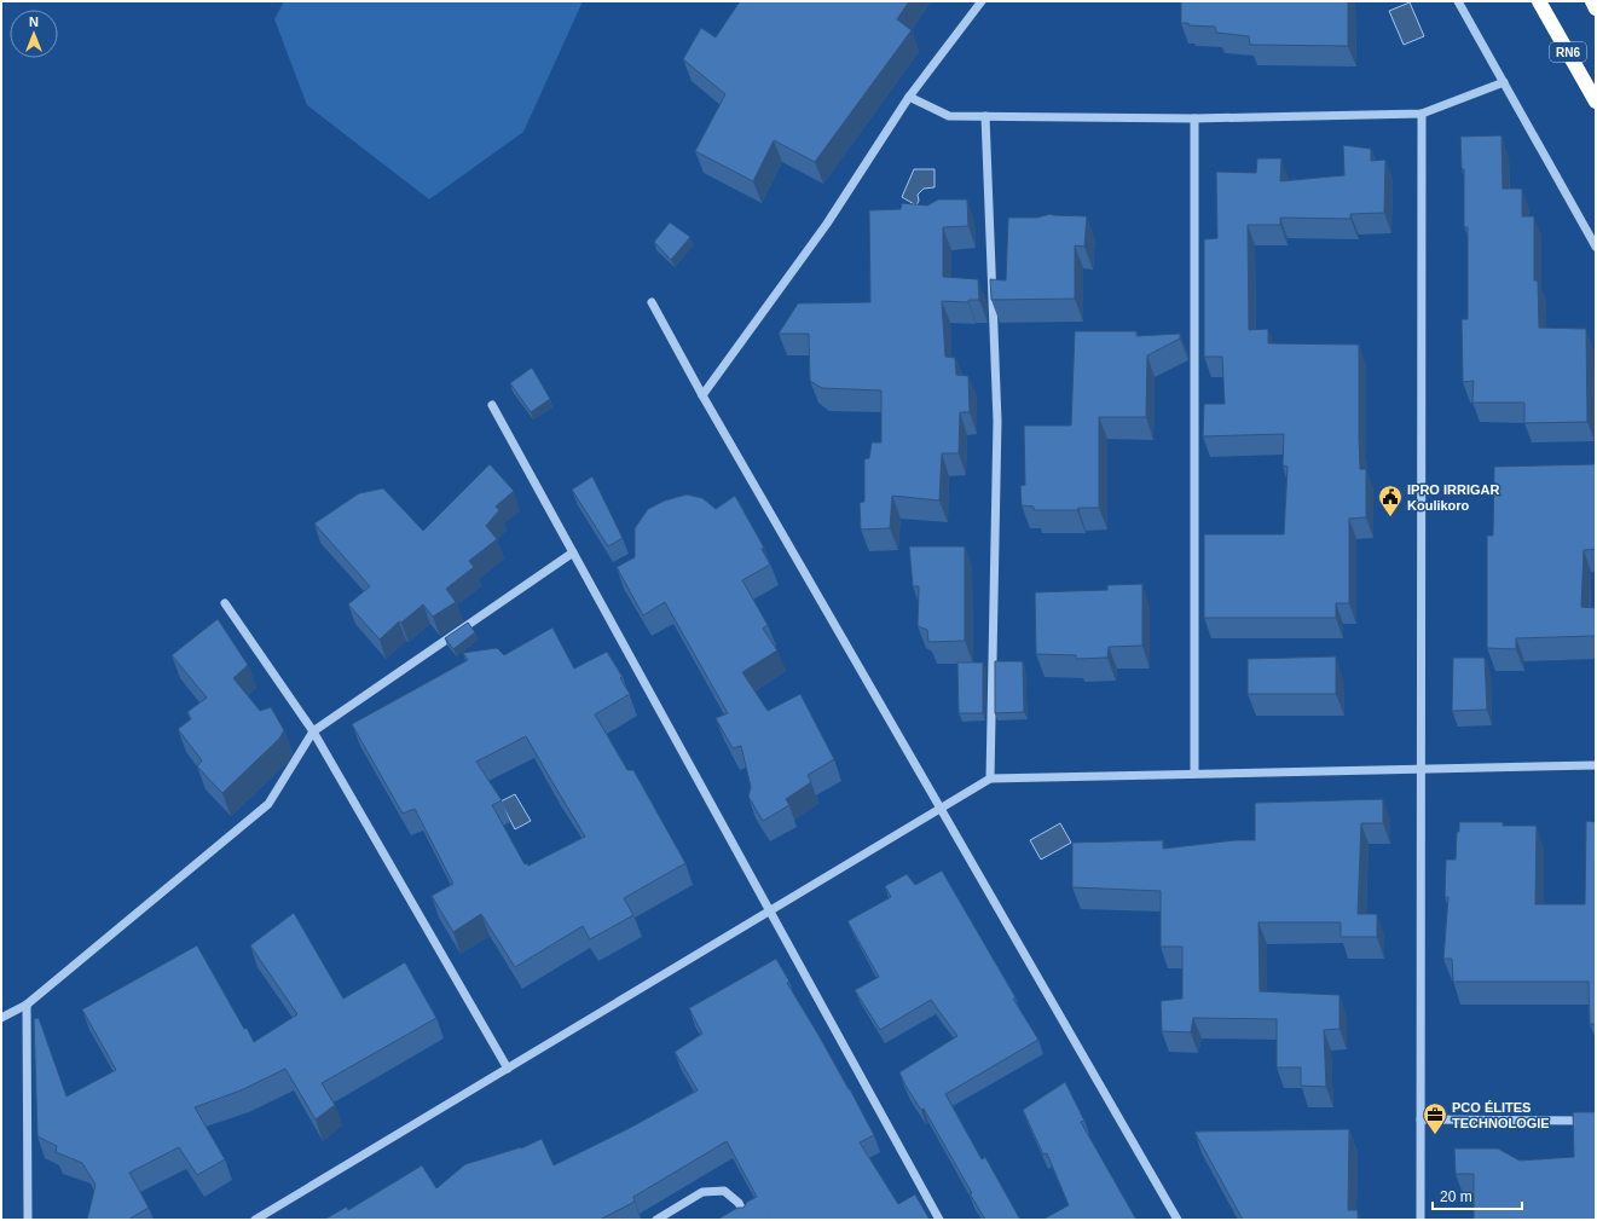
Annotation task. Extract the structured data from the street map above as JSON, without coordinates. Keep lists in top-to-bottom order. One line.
{"streets":{"highway":["RN6"]},"places":{"public building":["IPRO IRRIGAR Koulikoro"],"office":["PCO ÉLITES TECHNOLOGIE"]},"scale_bar":"20 m","north":"top"}
